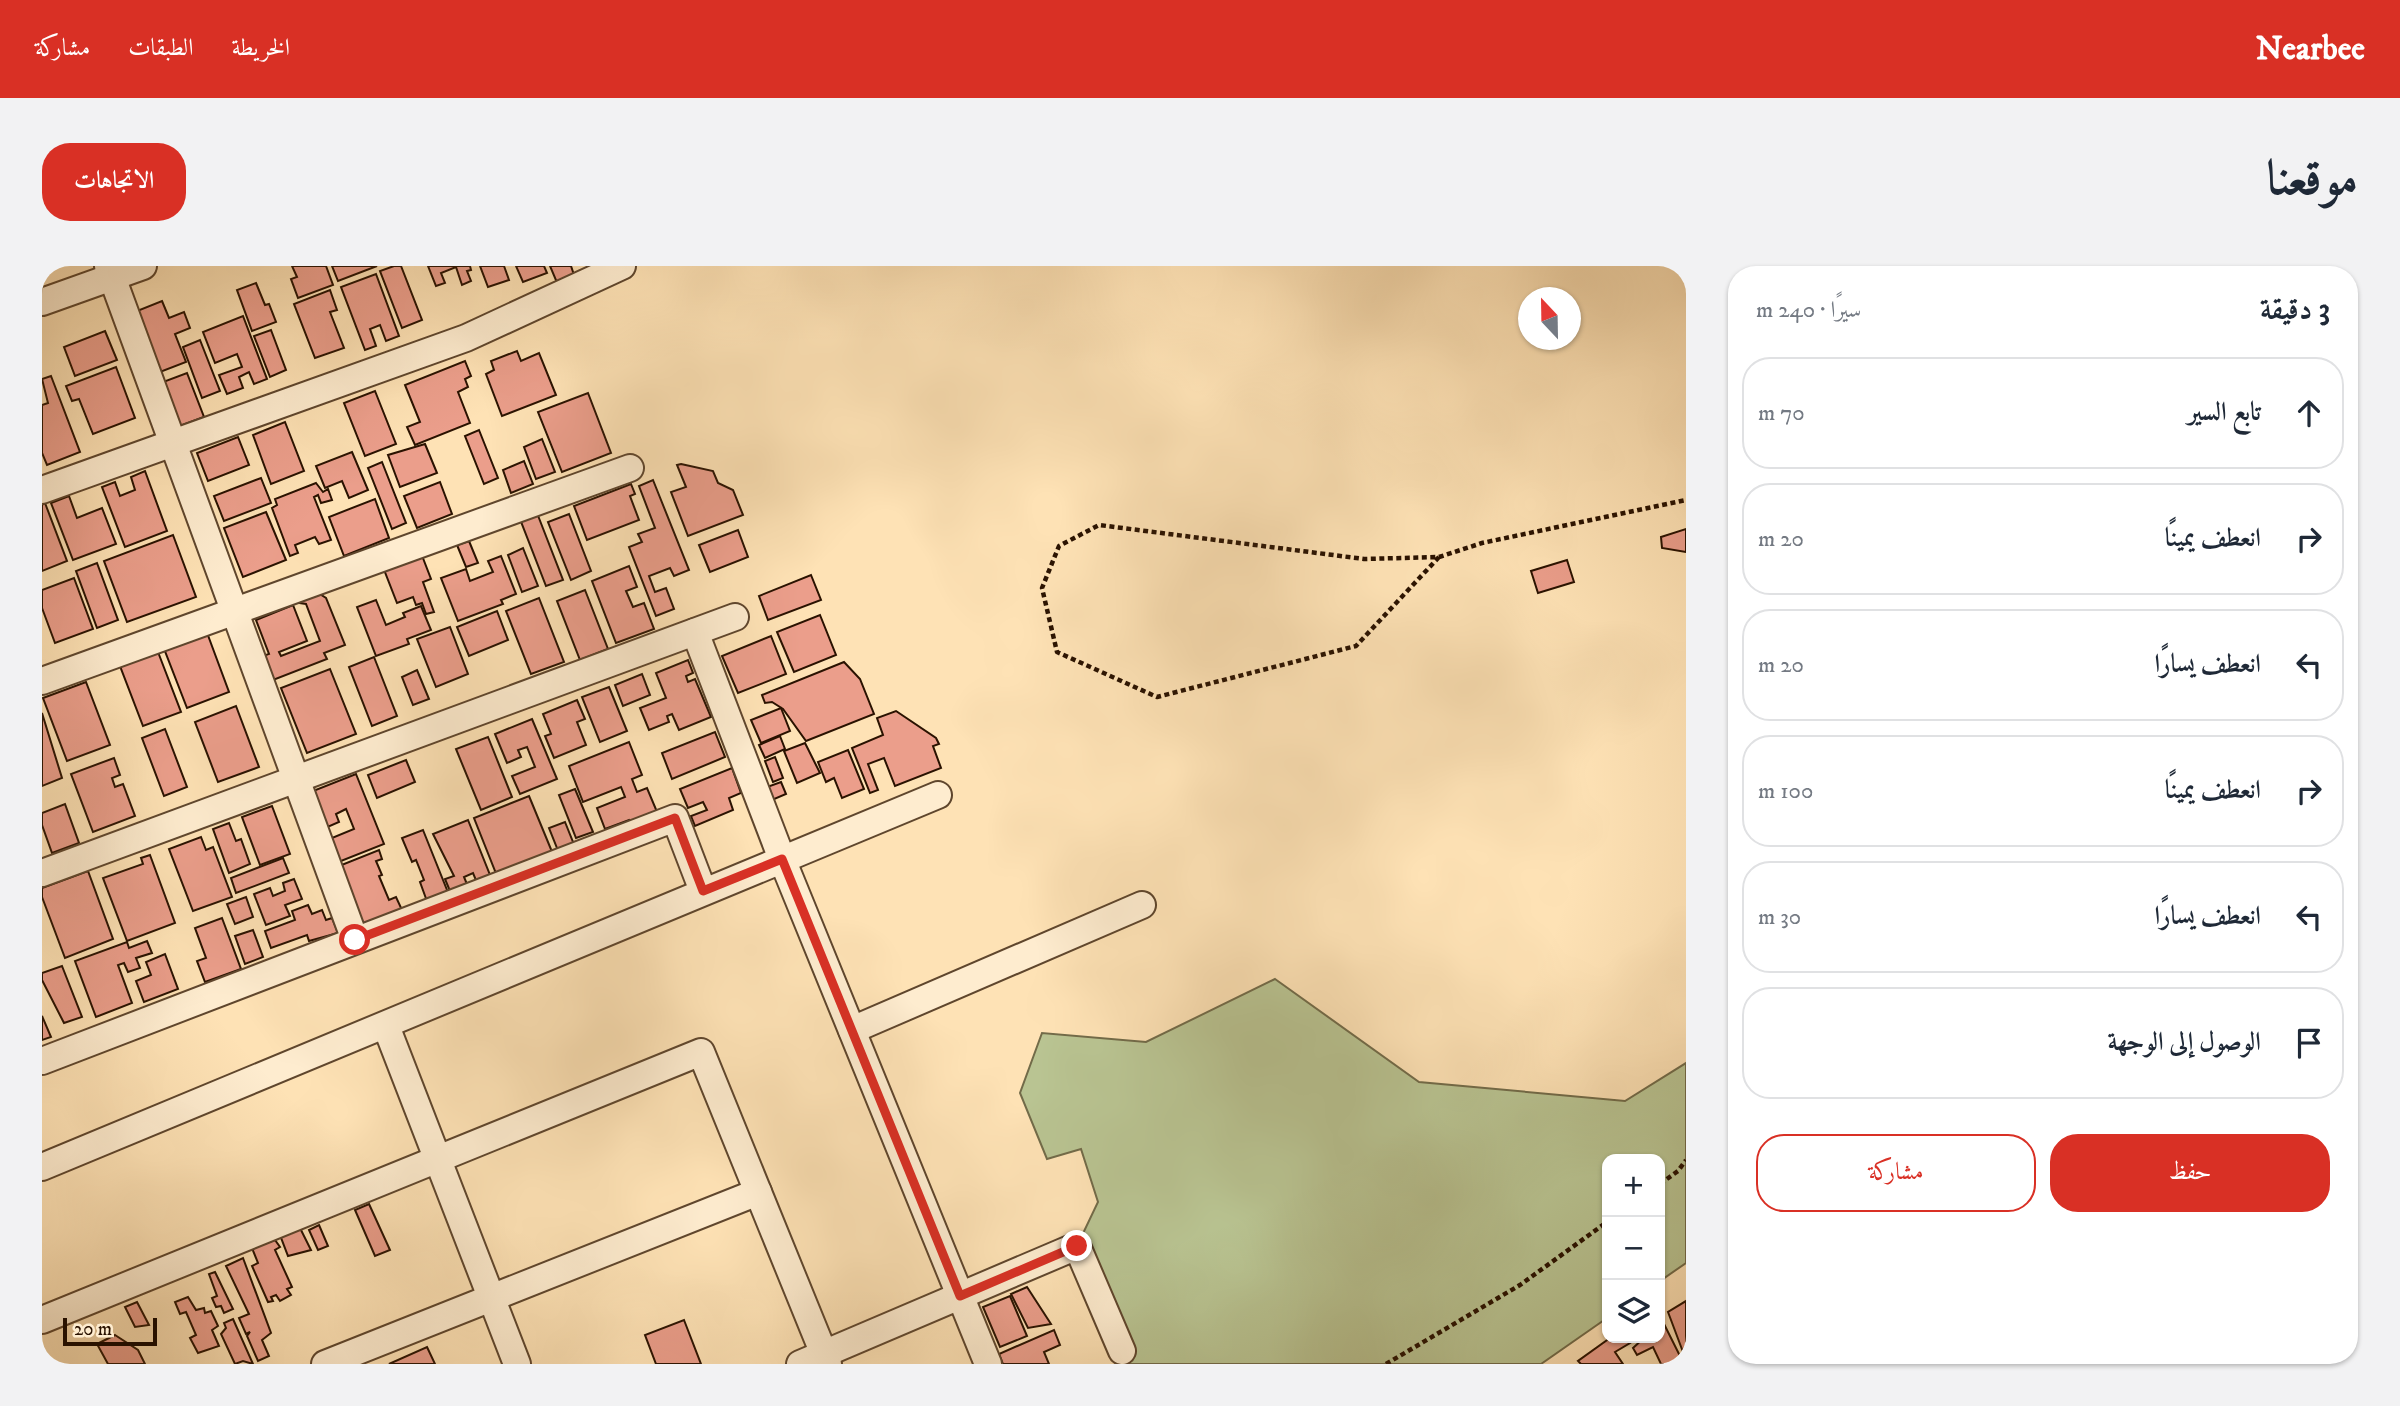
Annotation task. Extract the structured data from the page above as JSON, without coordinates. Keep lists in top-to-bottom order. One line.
{"scale_bar":"20 m","north":"top","page":{"header":"Nearbee","nav":["الخريطة","الطبقات","مشاركة"],"title":"موقعنا","buttons":["الاتجاهات",["حفظ","مشاركة"]],"heading":["3 دقيقة","سيرًا · 240 m"],"list":[["تابع السير","70 m"],["انعطف يمينًا","20 m"],["انعطف يسارًا","20 m"],["انعطف يمينًا","100 m"],["انعطف يسارًا","30 m"],"الوصول إلى الوجهة"],"map_buttons":["+","−"],"scale":"20 m"}}
